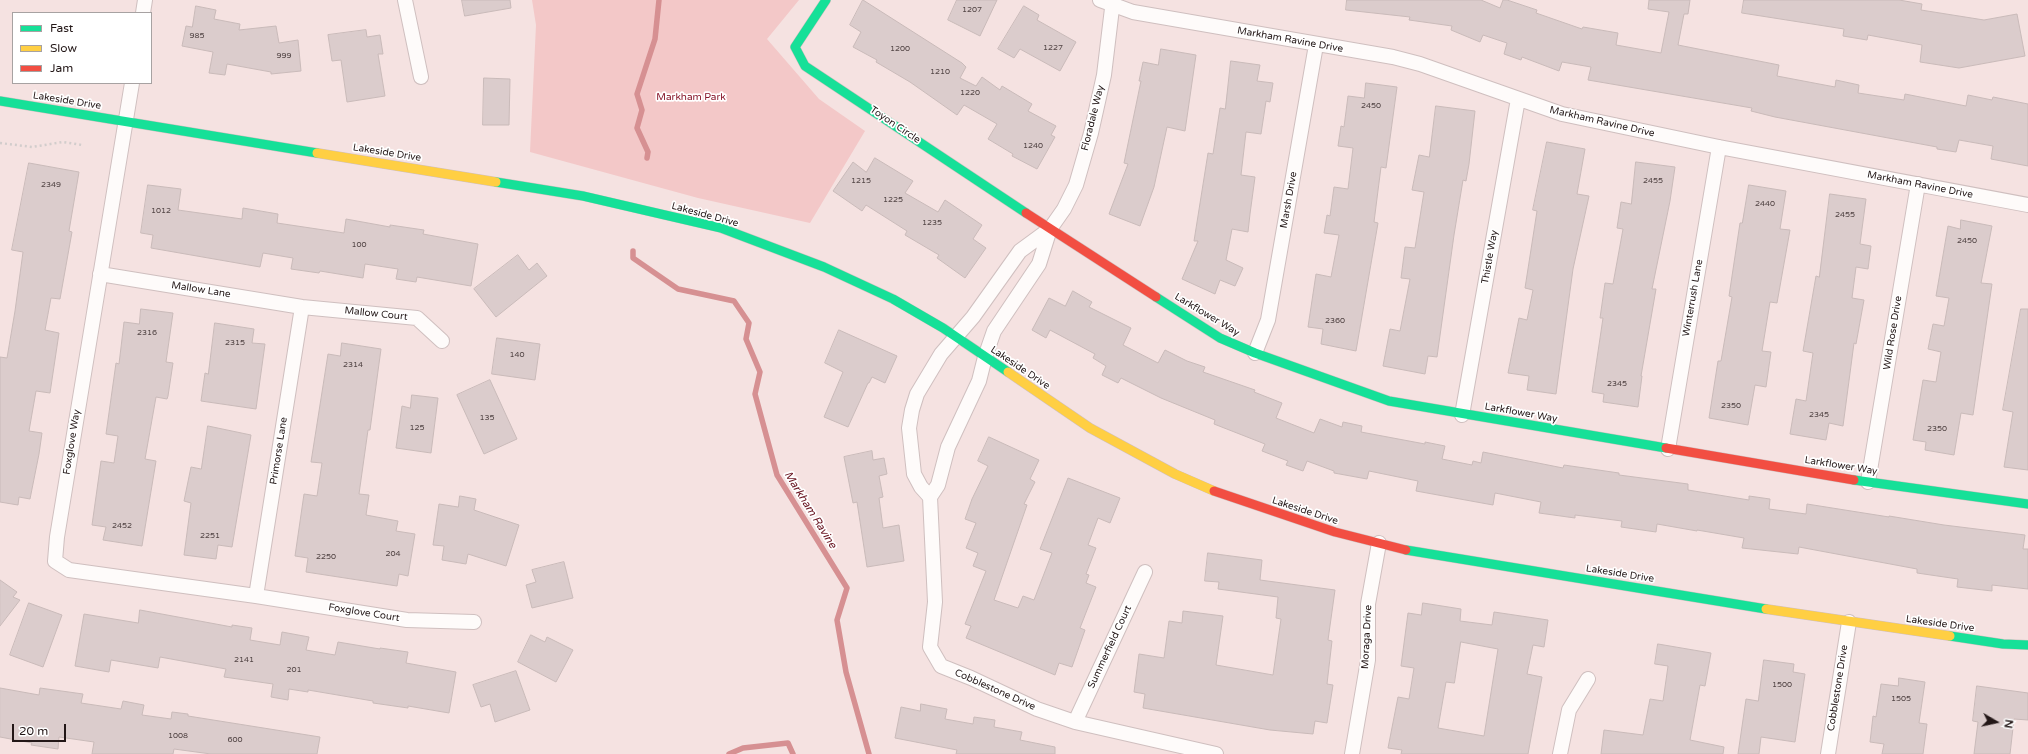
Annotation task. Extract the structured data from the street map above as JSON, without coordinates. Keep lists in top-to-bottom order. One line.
{"streets":{"street":["Markham Ravine Drive","Lakeside Drive","Floradale Way","Toyon Circle","Marsh Drive","Thistle Way","Mallow Lane","Winterrush Lane","Mallow Court","Larkflower Way","Wild Rose Drive","Foxglove Way","Primorse Lane","Foxglove Court","Moraga Drive","Summerfield Court","Cobblestone Drive"]},"crossings":[["Markham Ravine Drive","Floradale Way"],["Markham Ravine Drive","Marsh Drive"],["Markham Ravine Drive","Thistle Way"],["Markham Ravine Drive","Winterrush Lane"],["Markham Ravine Drive","Wild Rose Drive"],["Lakeside Drive","Floradale Way"],["Lakeside Drive","Foxglove Way"],["Lakeside Drive","Moraga Drive"],["Lakeside Drive","Cobblestone Drive"],["Floradale Way","Toyon Circle"],["Floradale Way","Larkflower Way"],["Toyon Circle","Larkflower Way"],["Marsh Drive","Larkflower Way"],["Thistle Way","Larkflower Way"],["Mallow Lane","Mallow Court"],["Mallow Lane","Foxglove Way"],["Mallow Lane","Primorse Lane"],["Winterrush Lane","Larkflower Way"],["Mallow Court","Primorse Lane"],["Larkflower Way","Wild Rose Drive"],["Foxglove Way","Primorse Lane"],["Foxglove Way","Foxglove Court"],["Primorse Lane","Foxglove Court"],["Summerfield Court","Cobblestone Drive"]],"water":["Markham Ravine"],"parks":["Markham Park"],"house_numbers":["1207","985","1227","1200","999","1210","1220","2450","1240","1215","2455","2349","1225","2440","1012","2455","1235","2450","100","2360","2316","2315","140","2314","2345","2350","2345","135","125","2350","2452","2251","204","2250","2141","201","1500","1505","1008","600"],"legend":["Fast","Slow","Jam"],"scale_bar":"20 m","north":"right"}
